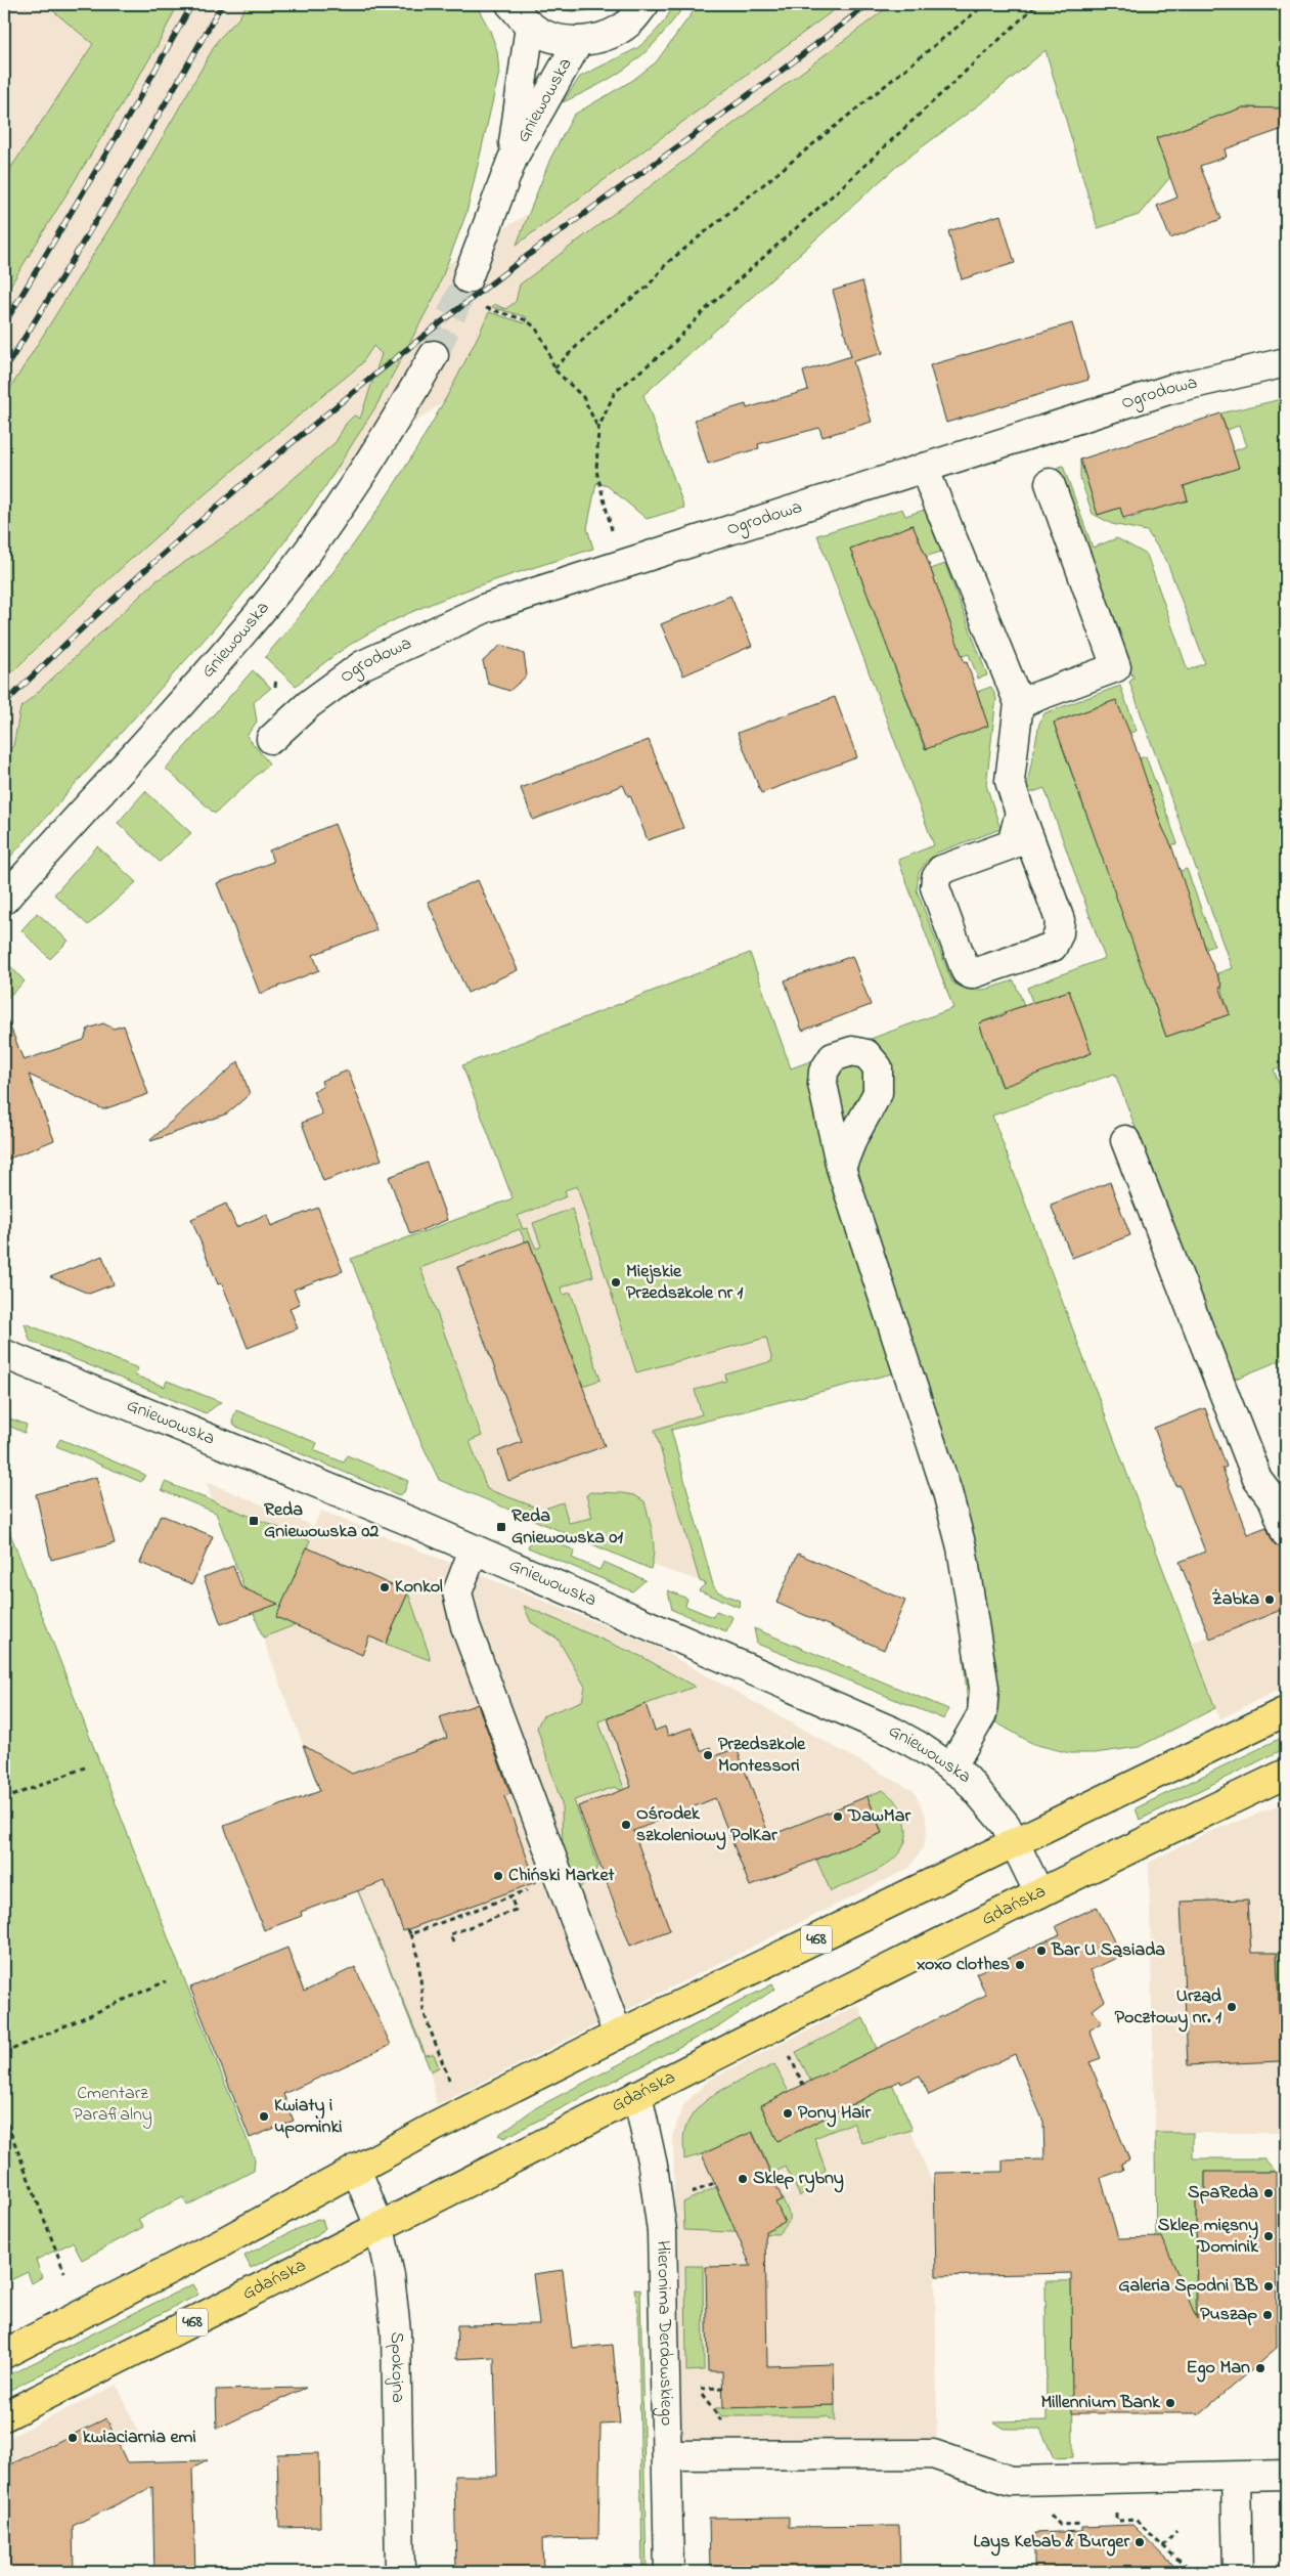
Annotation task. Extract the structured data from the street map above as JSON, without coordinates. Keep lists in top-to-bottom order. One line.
{"streets":{"main road":["Gdańska","468"],"street":["Gniewowska","Ogrodowa","Hieronima Derdowskiego","Spokojna"]},"crossings":[["Gniewowska","Gdańska"],["Gniewowska","468"],["Gdańska","Hieronima Derdowskiego"],["Gdańska","Spokojna"],["468","Spokojna"]],"parks":["Cmentarz Parafialny"],"places":{"other":["Miejskie Przedszkole nr 1","Konkol","Żabka","Przedszkole Montessori","DawMar","Ośrodek szkoleniowy PolKar","Chiński Market","Bar U Sąsiada","xoxo clothes","Urząd Pocztowy nr. 1","Pony Hair","Kwiaty i upominki","Sklep rybny","SpaReda","Sklep mięsny Dominik","Galeria Spodni BB","Puszap","Ego Man","Millennium Bank","kwiaciarnia emi","Lays Kebab & Burger"],"transit":["Reda Gniewowska 02","Reda Gniewowska 01"]}}
